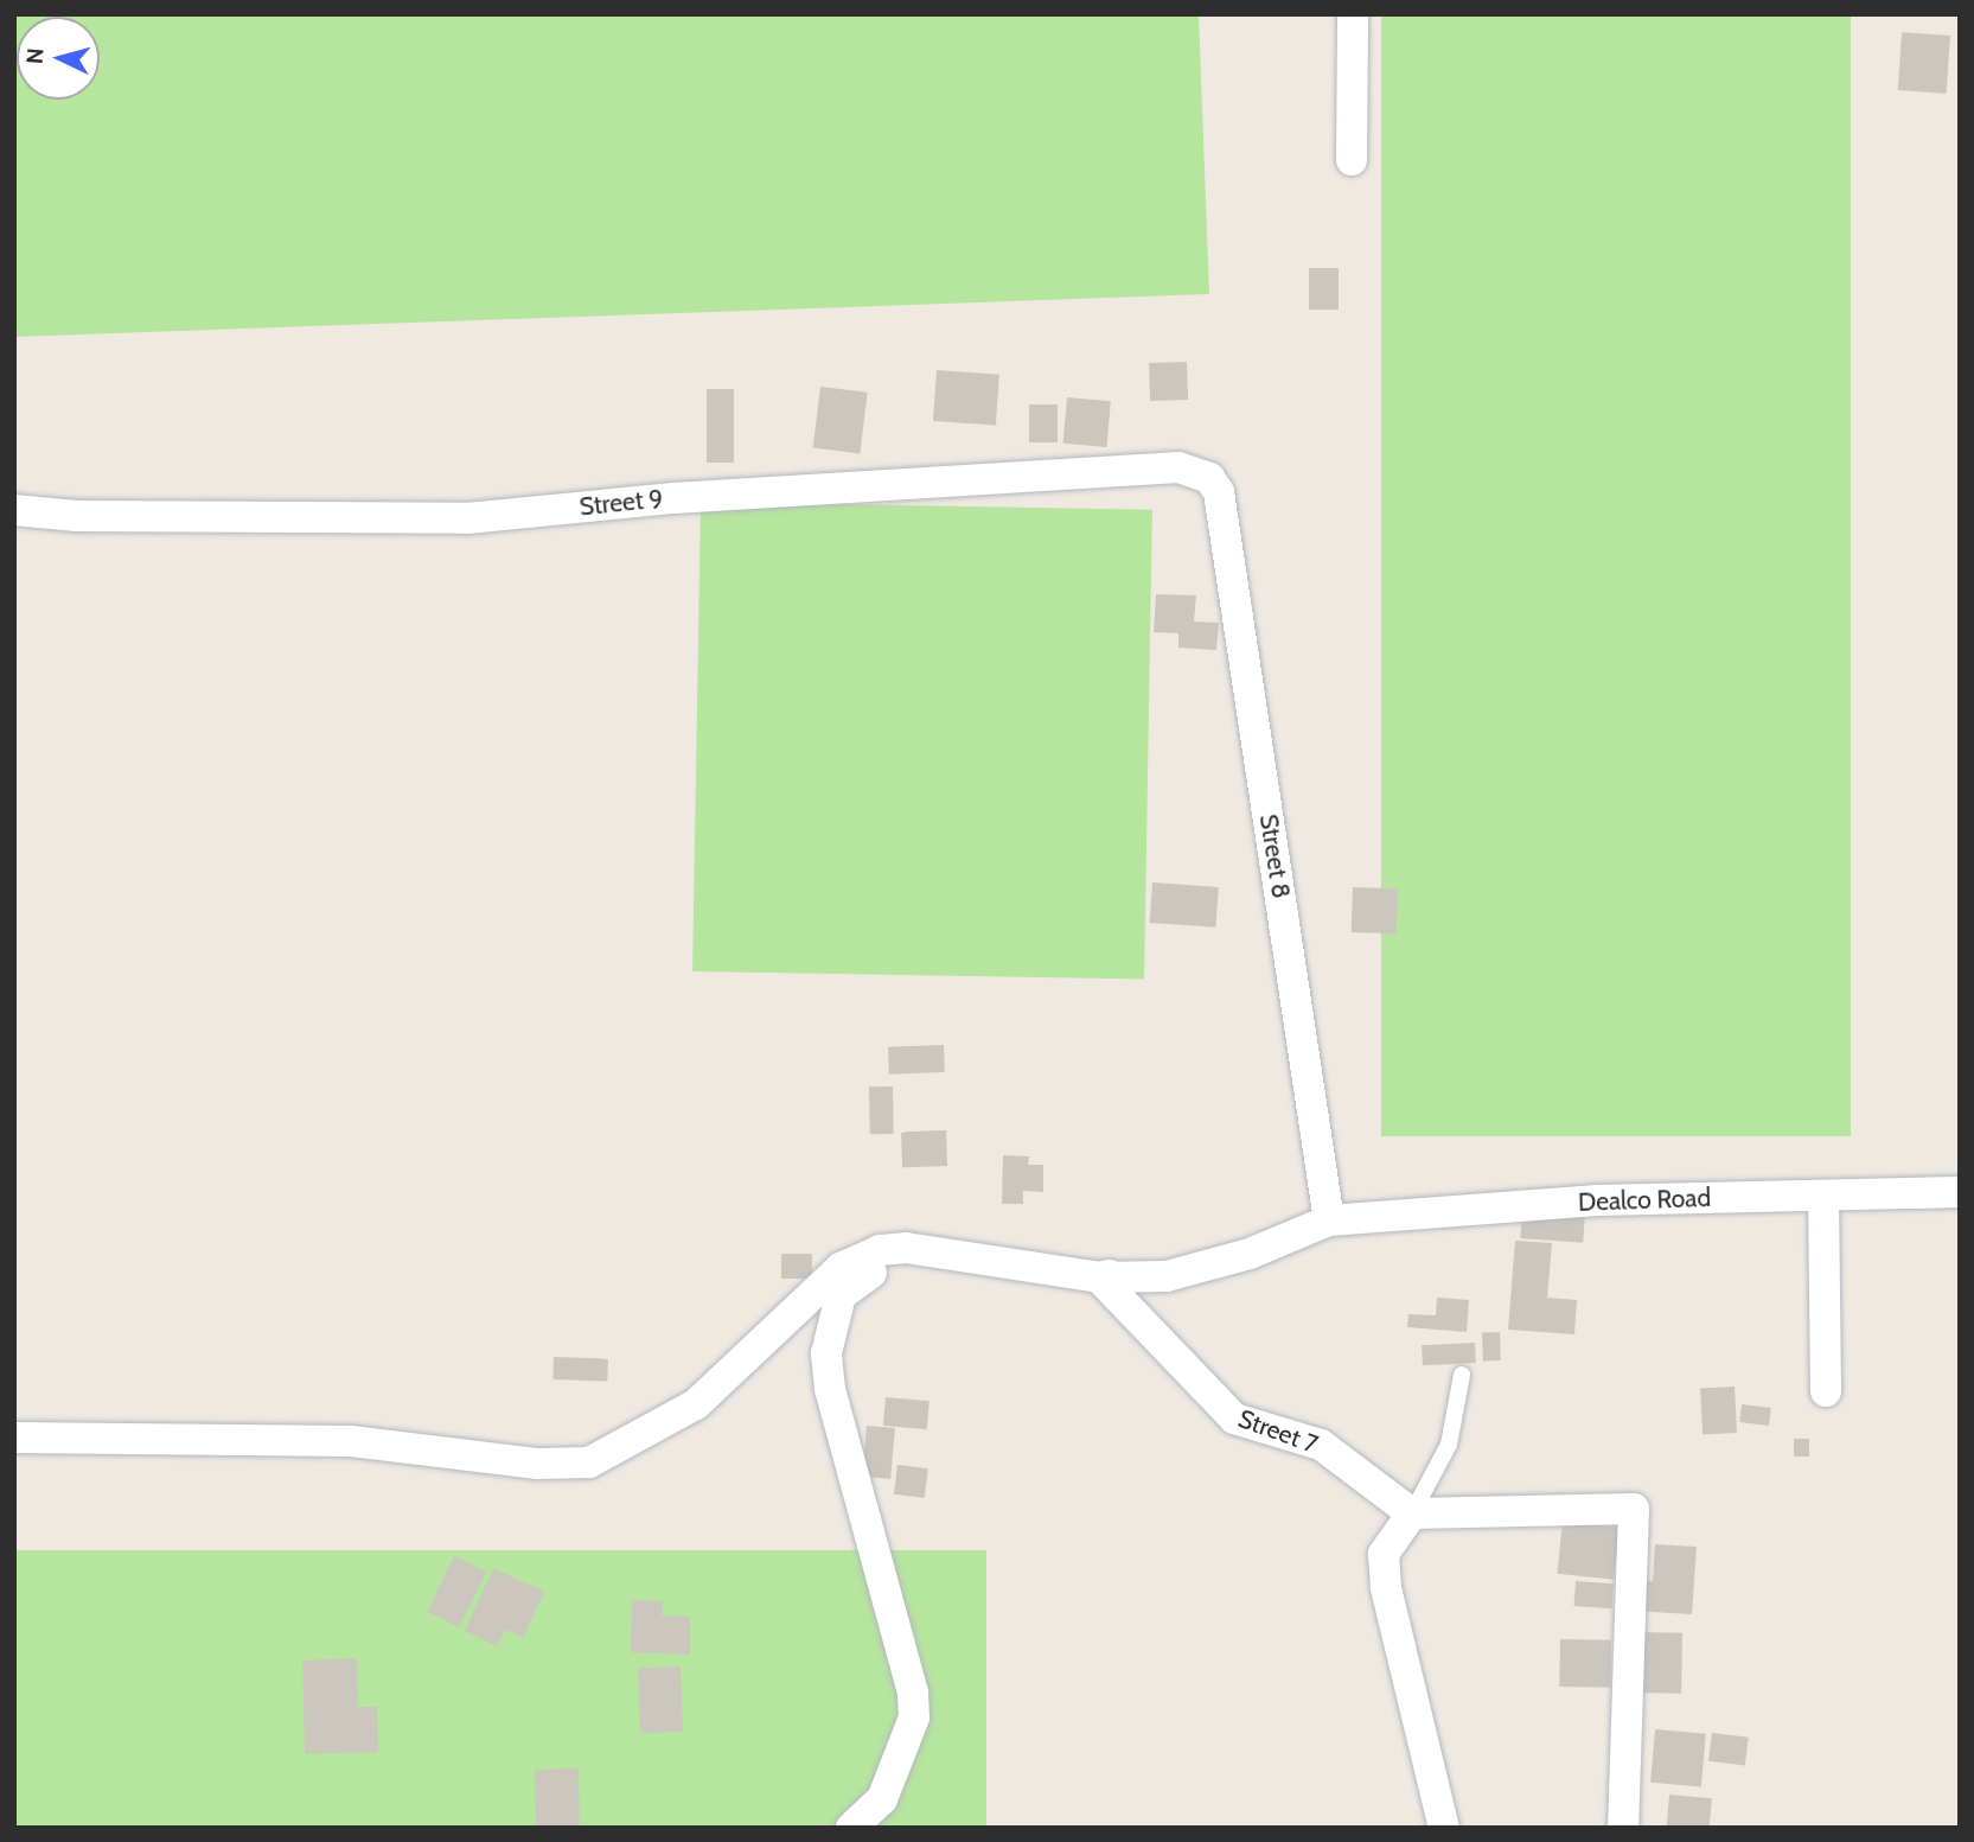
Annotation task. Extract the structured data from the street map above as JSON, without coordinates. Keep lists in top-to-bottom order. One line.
{"streets":{"street":["Street 9","Street 8","Dealco Road","Street 7"]},"crossings":[["Street 9","Street 8"],["Street 8","Dealco Road"],["Dealco Road","Street 7"]],"north":"left"}
